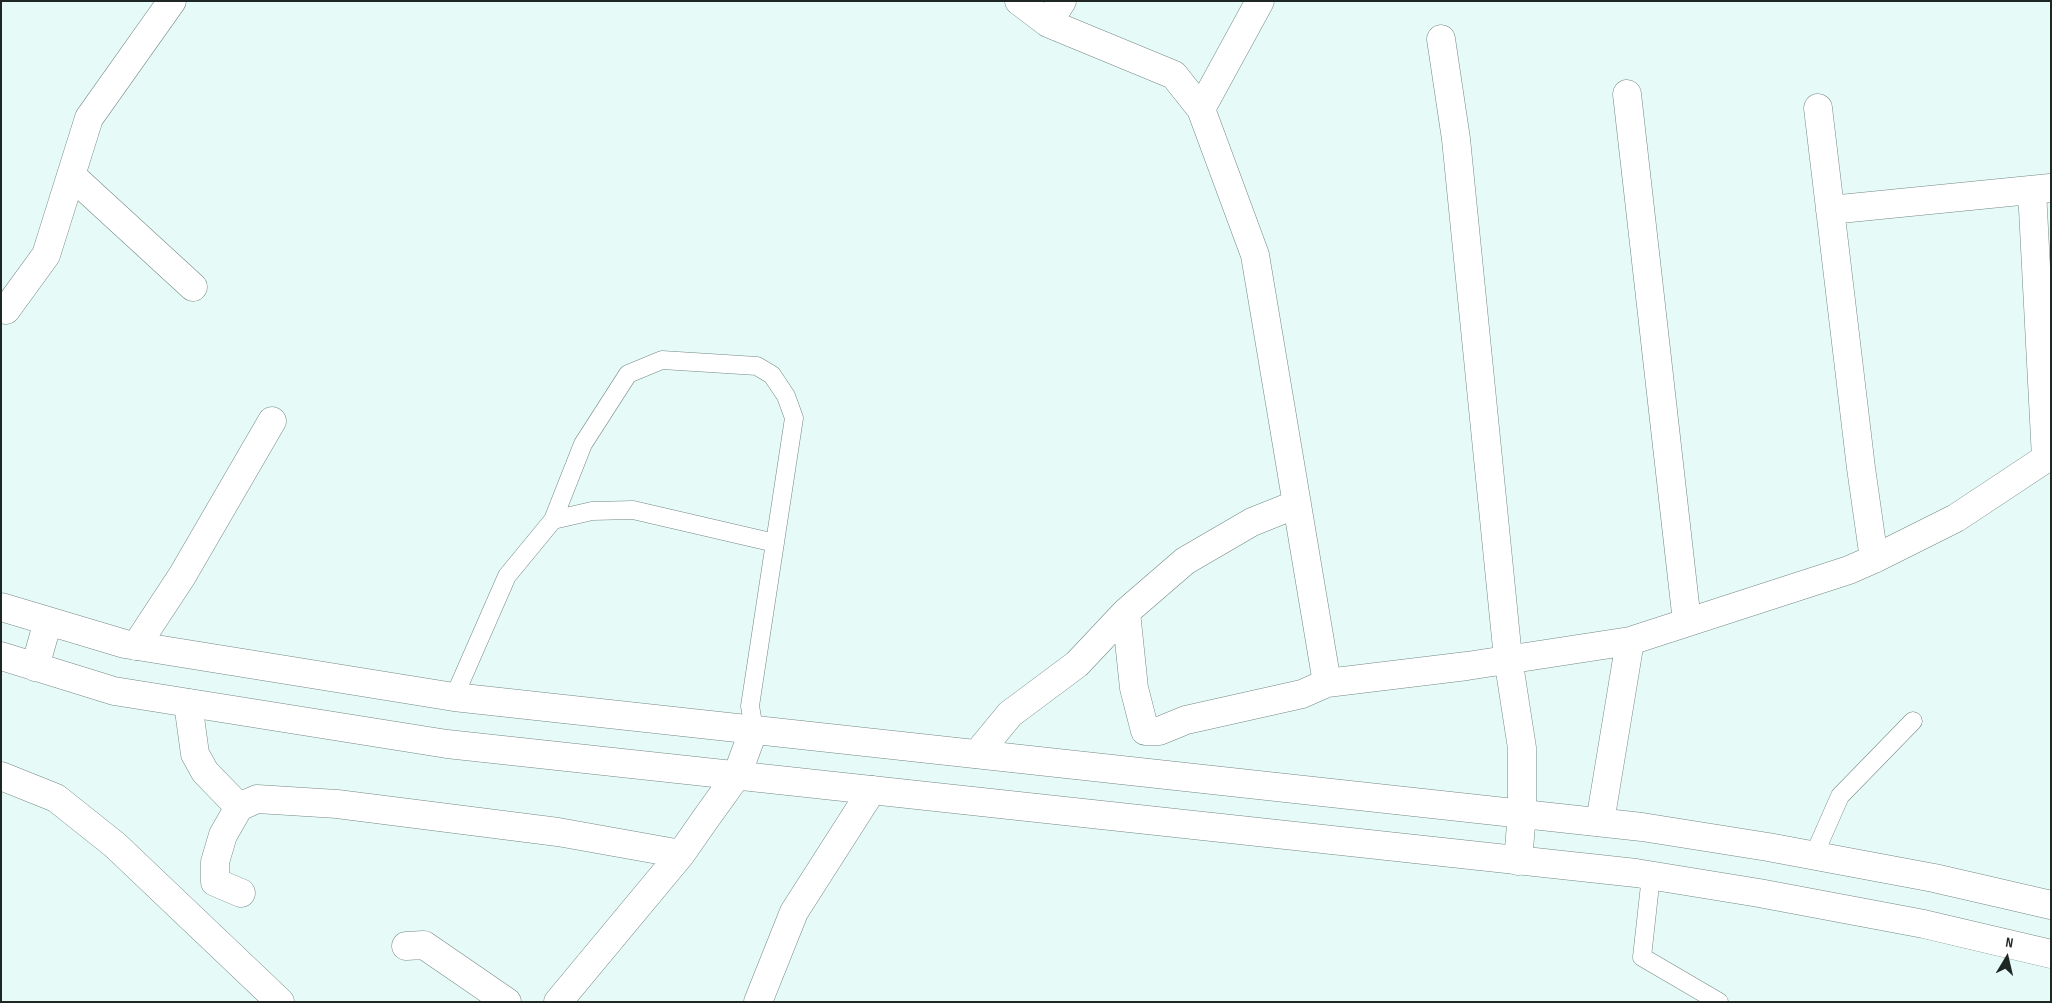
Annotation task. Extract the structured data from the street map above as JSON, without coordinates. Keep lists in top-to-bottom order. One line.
{"north":"top"}
